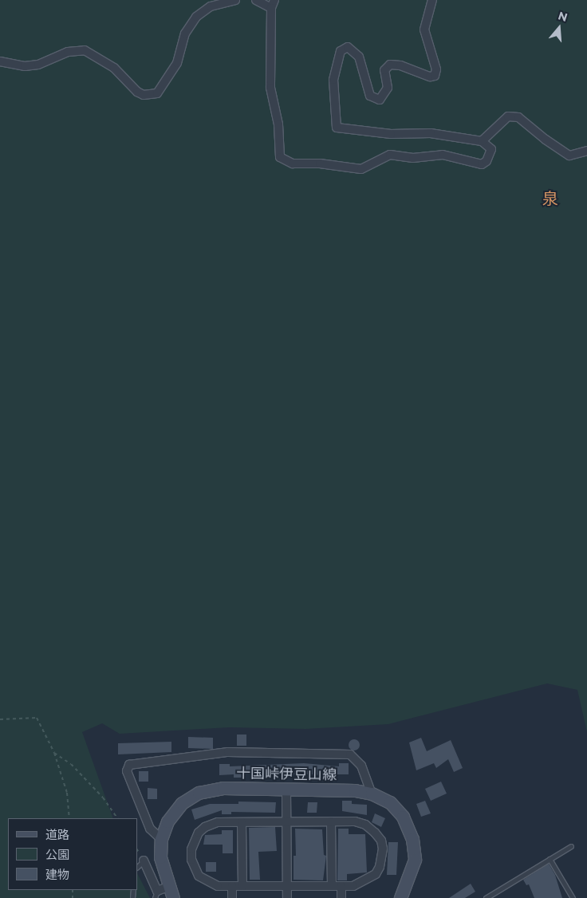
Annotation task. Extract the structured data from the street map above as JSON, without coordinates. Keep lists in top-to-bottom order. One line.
{"streets":{"main road":["十国峠伊豆山線"]},"districts":["泉"],"legend":["道路","公園","建物"],"north":"top"}
